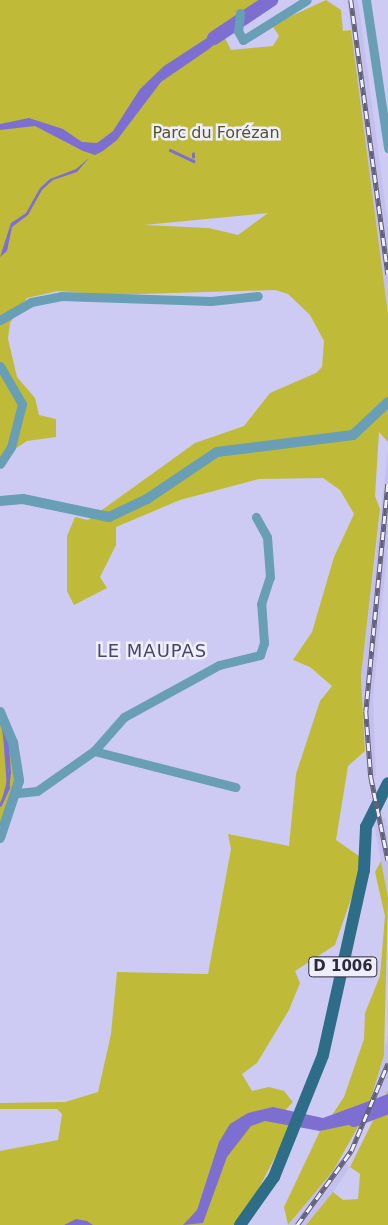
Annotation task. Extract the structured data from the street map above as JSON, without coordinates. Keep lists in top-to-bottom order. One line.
{"streets":{"main road":["D 1006"]},"districts":["LE MAUPAS"],"parks":["Parc du Forézan"]}
